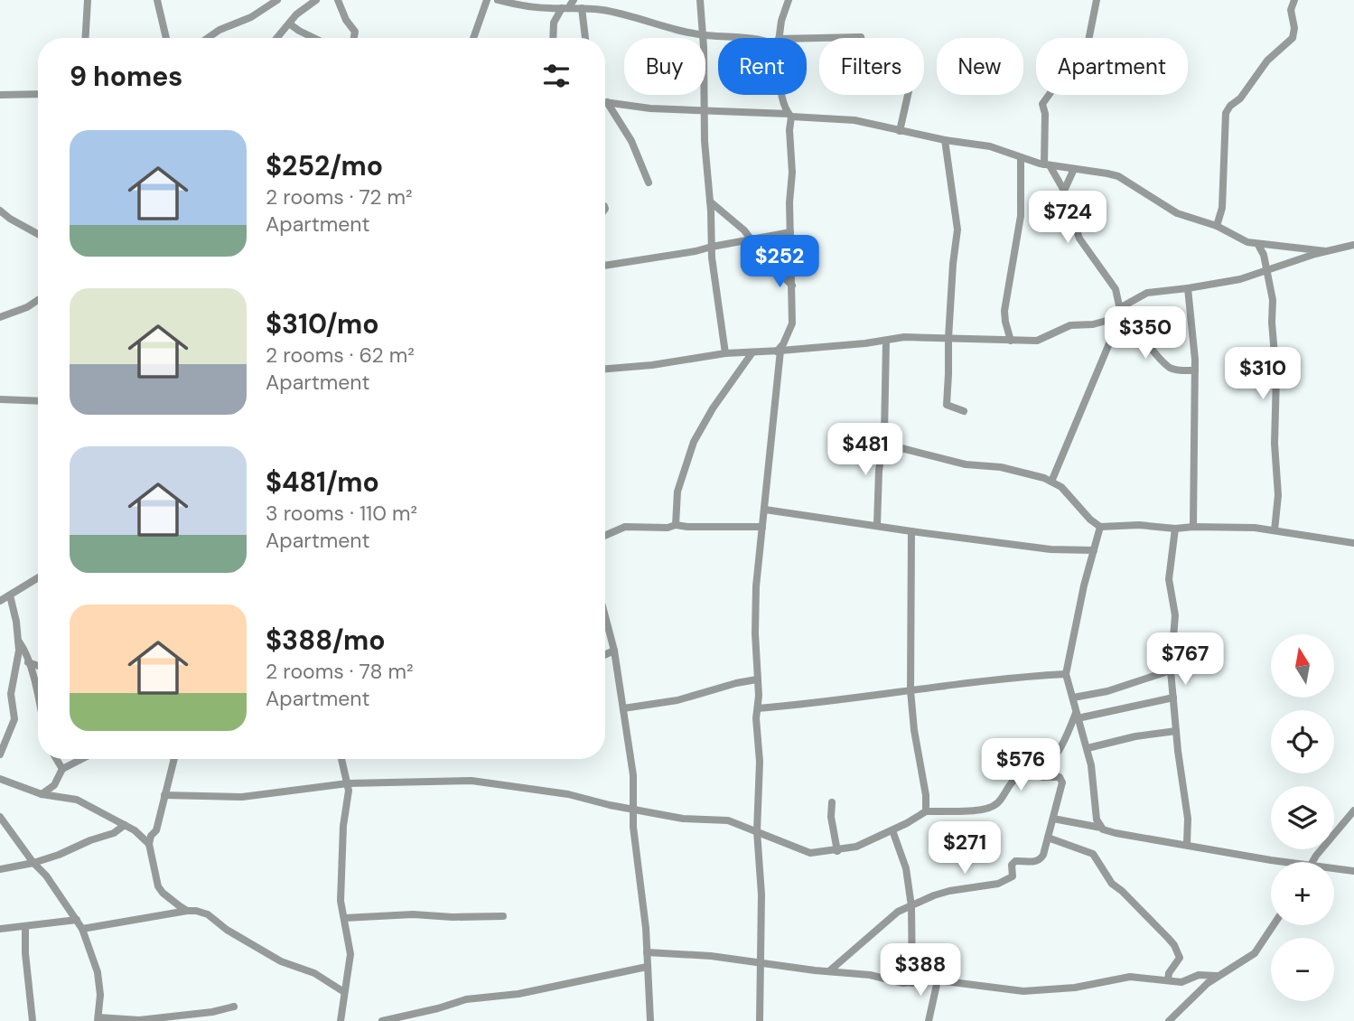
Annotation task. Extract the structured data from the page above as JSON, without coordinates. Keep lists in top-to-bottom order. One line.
{"north":"top","page":{"chip":["Buy","Rent","Filters","New","Apartment"],"heading":"9 homes","list":[{"name":"$252/mo","note":"2 rooms · 72 m² · Apartment"},{"name":"$310/mo","note":"2 rooms · 62 m² · Apartment"},{"name":"$481/mo","note":"3 rooms · 110 m² · Apartment"},{"name":"$388/mo","note":"2 rooms · 78 m² · Apartment"}],"price":["$724","$252","$350","$310","$481","$767","$576","$271","$388"],"map_buttons":["+","−"]}}
